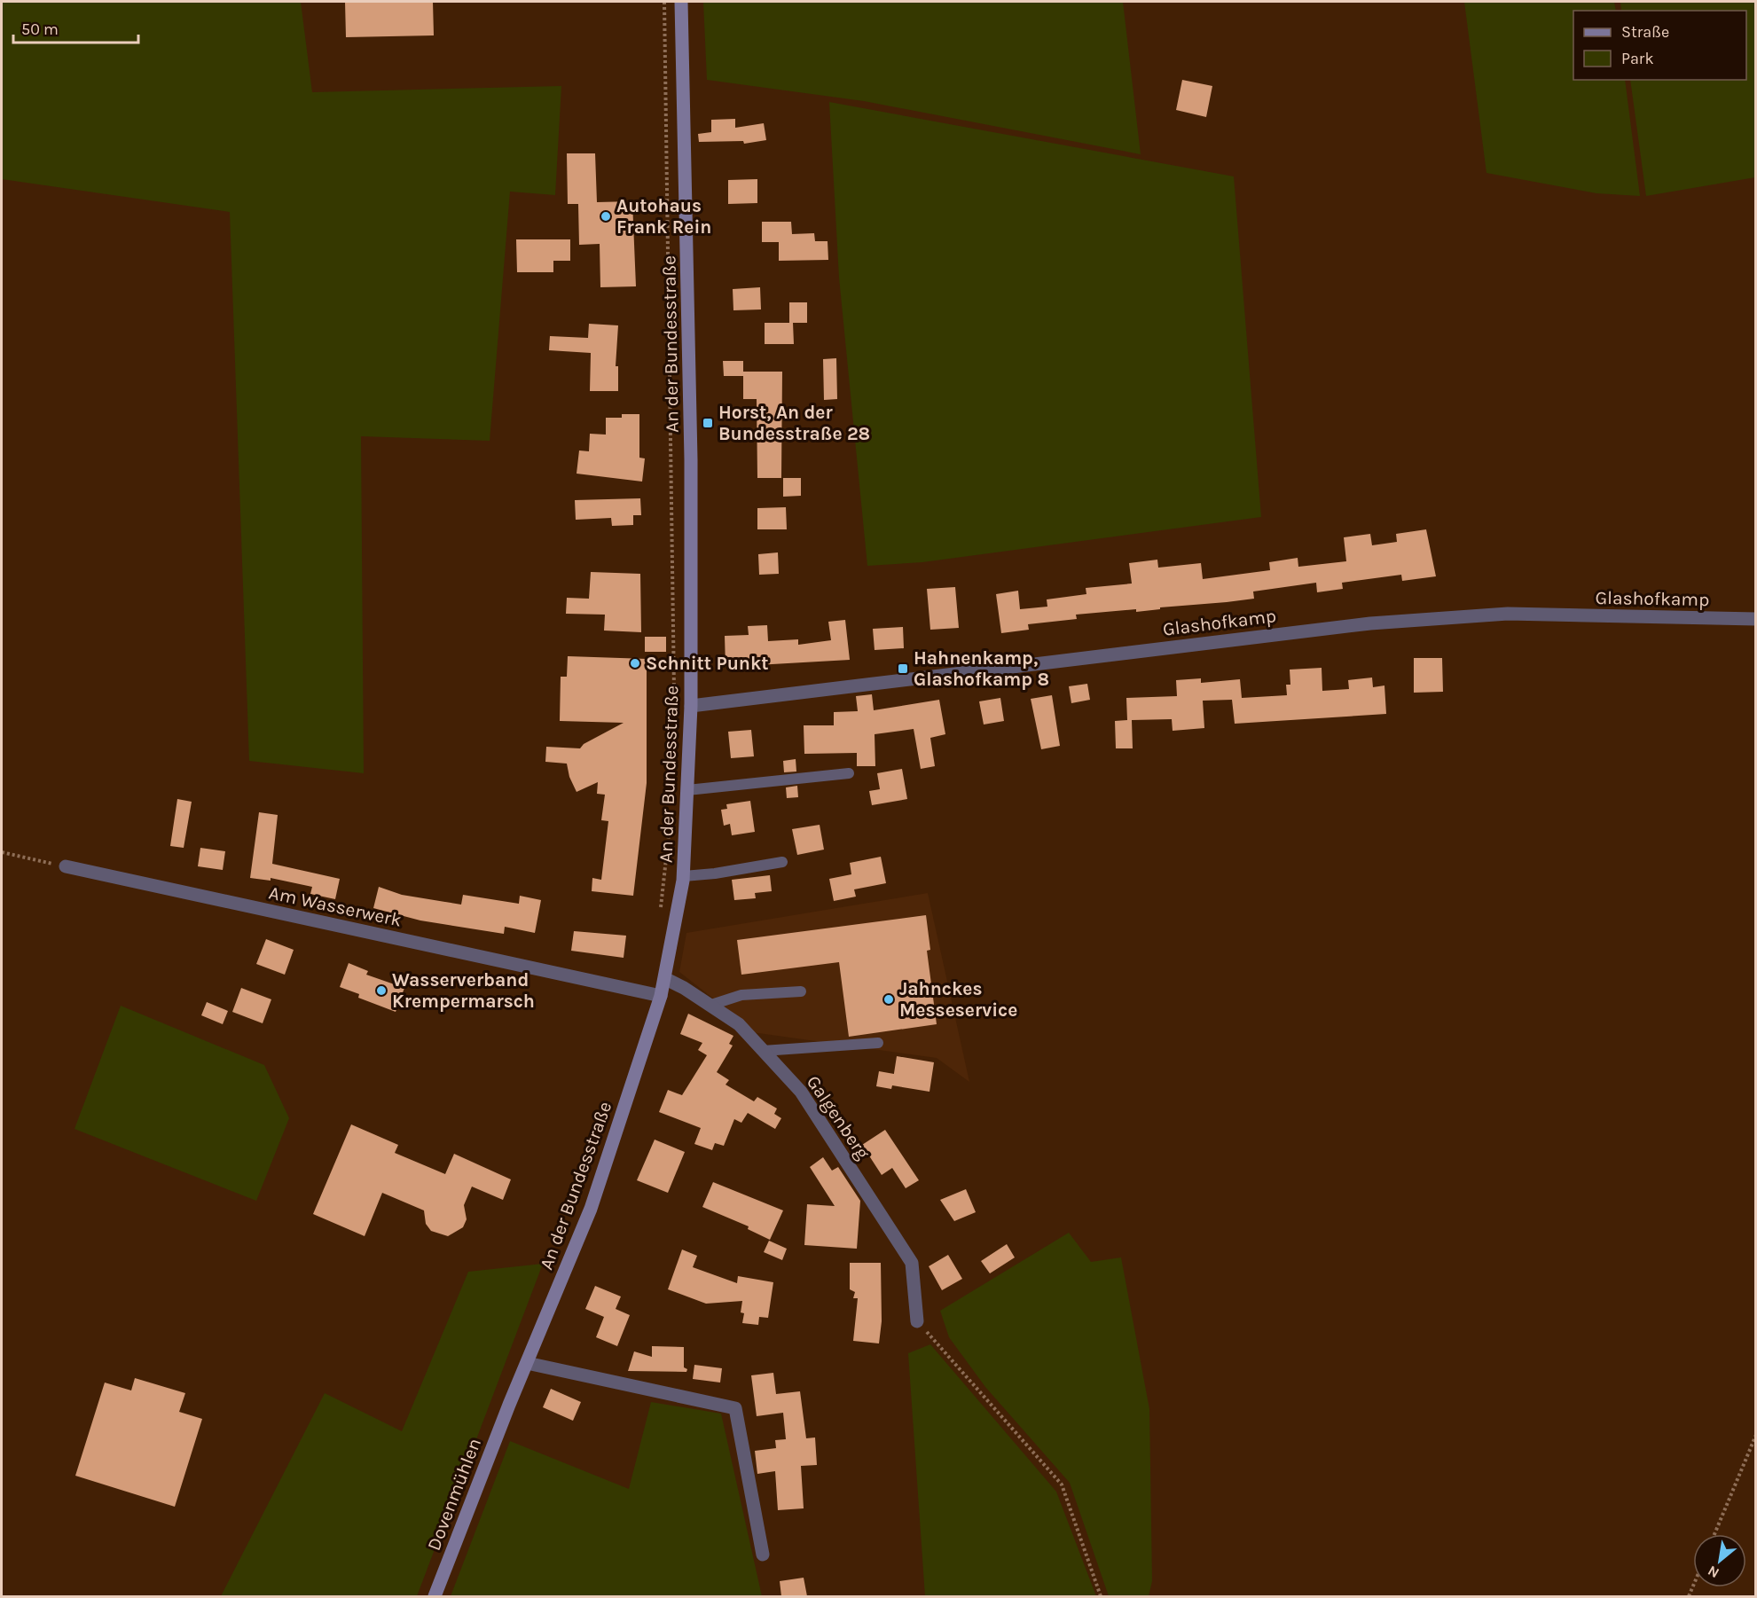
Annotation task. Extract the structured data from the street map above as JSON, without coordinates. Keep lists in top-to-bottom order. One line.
{"streets":{"main road":["An der Bundesstraße","Dovenmühlen"],"street":["Glashofkamp","Am Wasserwerk","Galgenberg"]},"crossings":[["An der Bundesstraße","Glashofkamp"],["An der Bundesstraße","Am Wasserwerk"],["An der Bundesstraße","Galgenberg"],["An der Bundesstraße","Dovenmühlen"]],"places":{"other":["Autohaus Frank Rein","Schnitt Punkt","Wasserverband Krempermarsch","Jahnckes Messeservice"],"transit":["Horst, An der Bundesstraße 28","Hahnenkamp, Glashofkamp 8"]},"legend":["Straße","Park"],"scale_bar":"50 m","north":"bottom left"}
